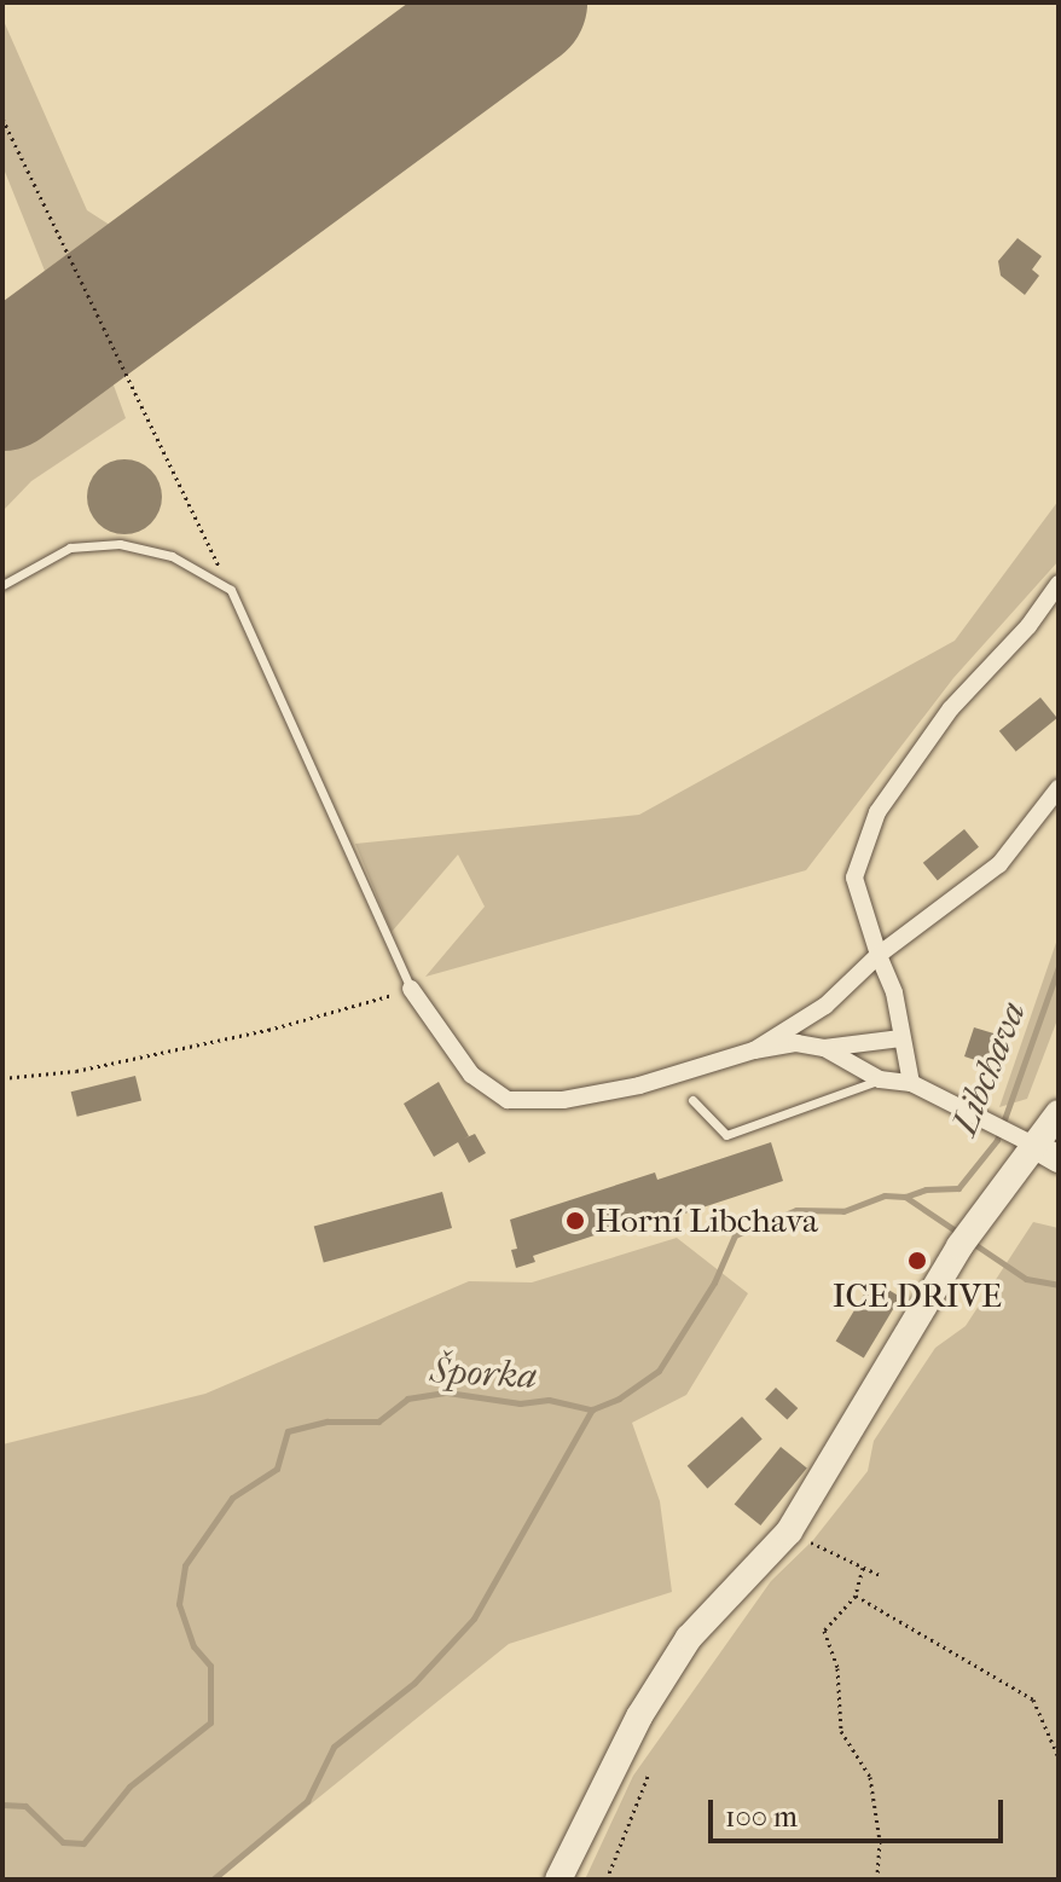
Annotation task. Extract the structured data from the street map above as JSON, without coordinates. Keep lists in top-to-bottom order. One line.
{"water":["Libchava","Šporka"],"places":["Horní Libchava","ICE DRIVE"],"scale_bar":"100 m"}
